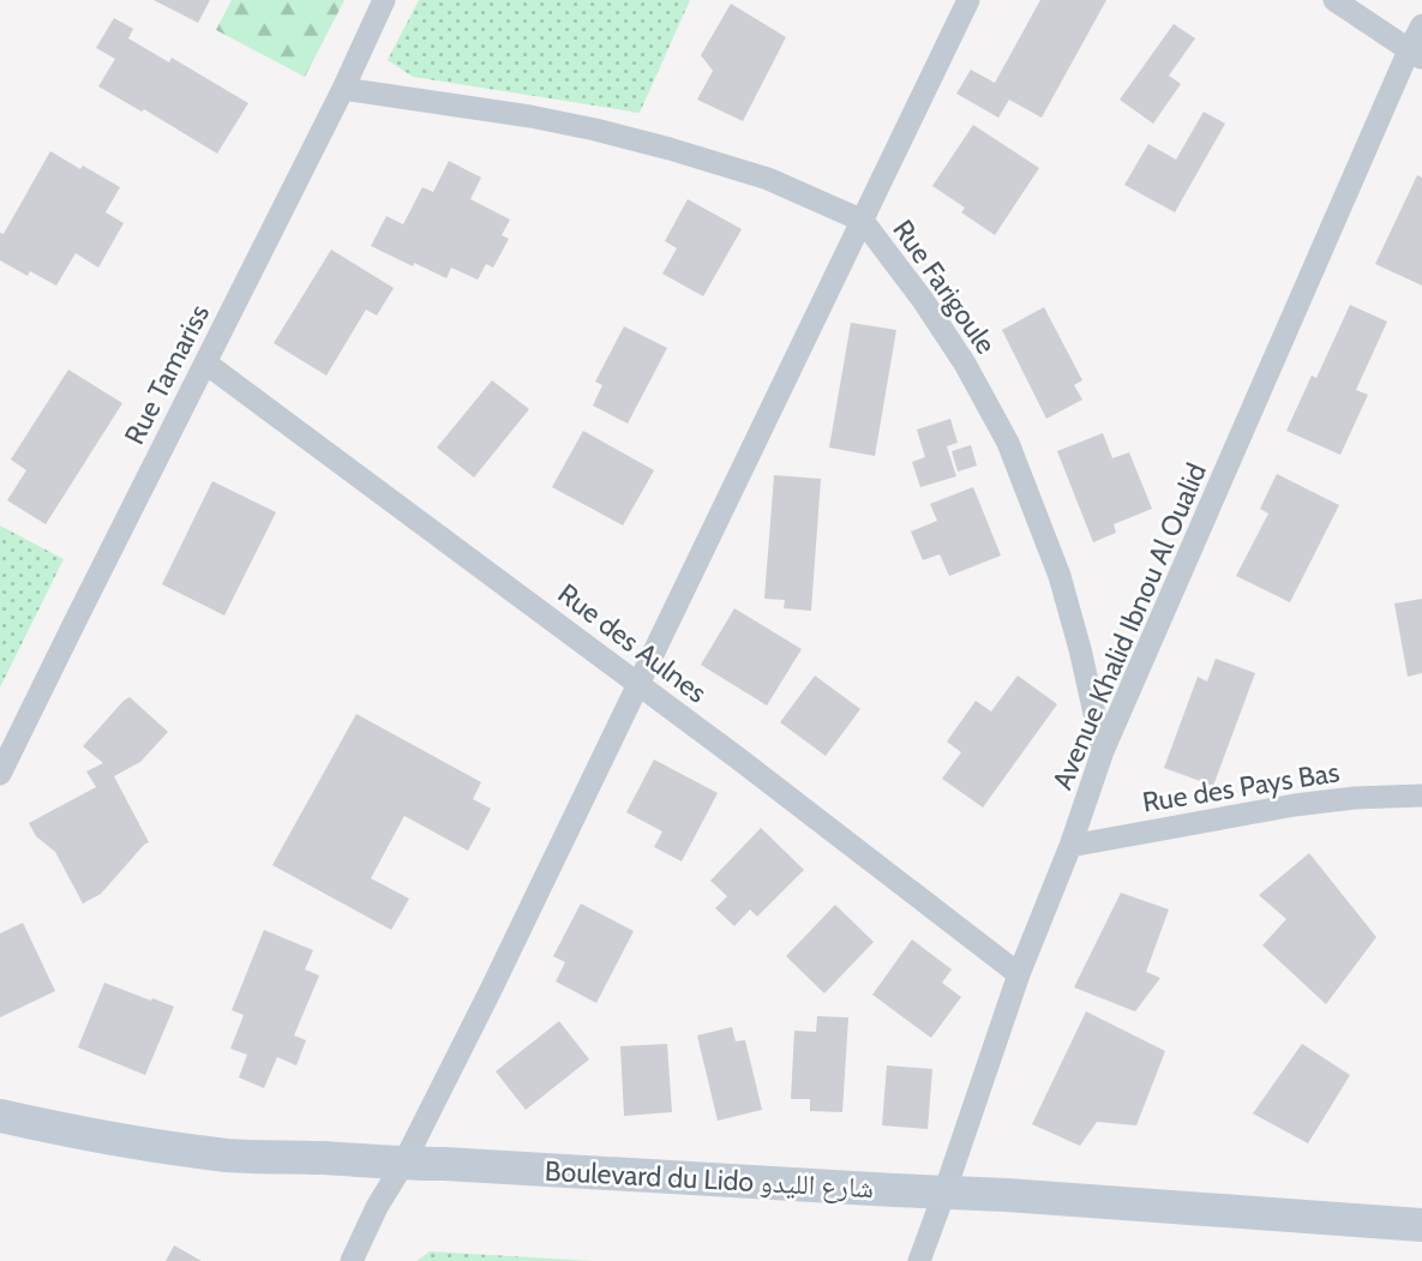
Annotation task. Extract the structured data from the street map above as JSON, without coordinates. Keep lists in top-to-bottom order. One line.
{"streets":{"main road":["Boulevard du Lido شارع الليدو"],"street":["Rue Farigoule","Rue Tamariss","Avenue Khalid Ibnou Al Oualid","Rue des Aulnes","Rue des Pays Bas"]},"crossings":[["Rue Farigoule","Rue Tamariss"],["Rue Farigoule","Avenue Khalid Ibnou Al Oualid"],["Rue Tamariss","Rue des Aulnes"],["Avenue Khalid Ibnou Al Oualid","Rue des Aulnes"],["Avenue Khalid Ibnou Al Oualid","Rue des Pays Bas"],["Avenue Khalid Ibnou Al Oualid","Boulevard du Lido شارع الليدو"]]}
